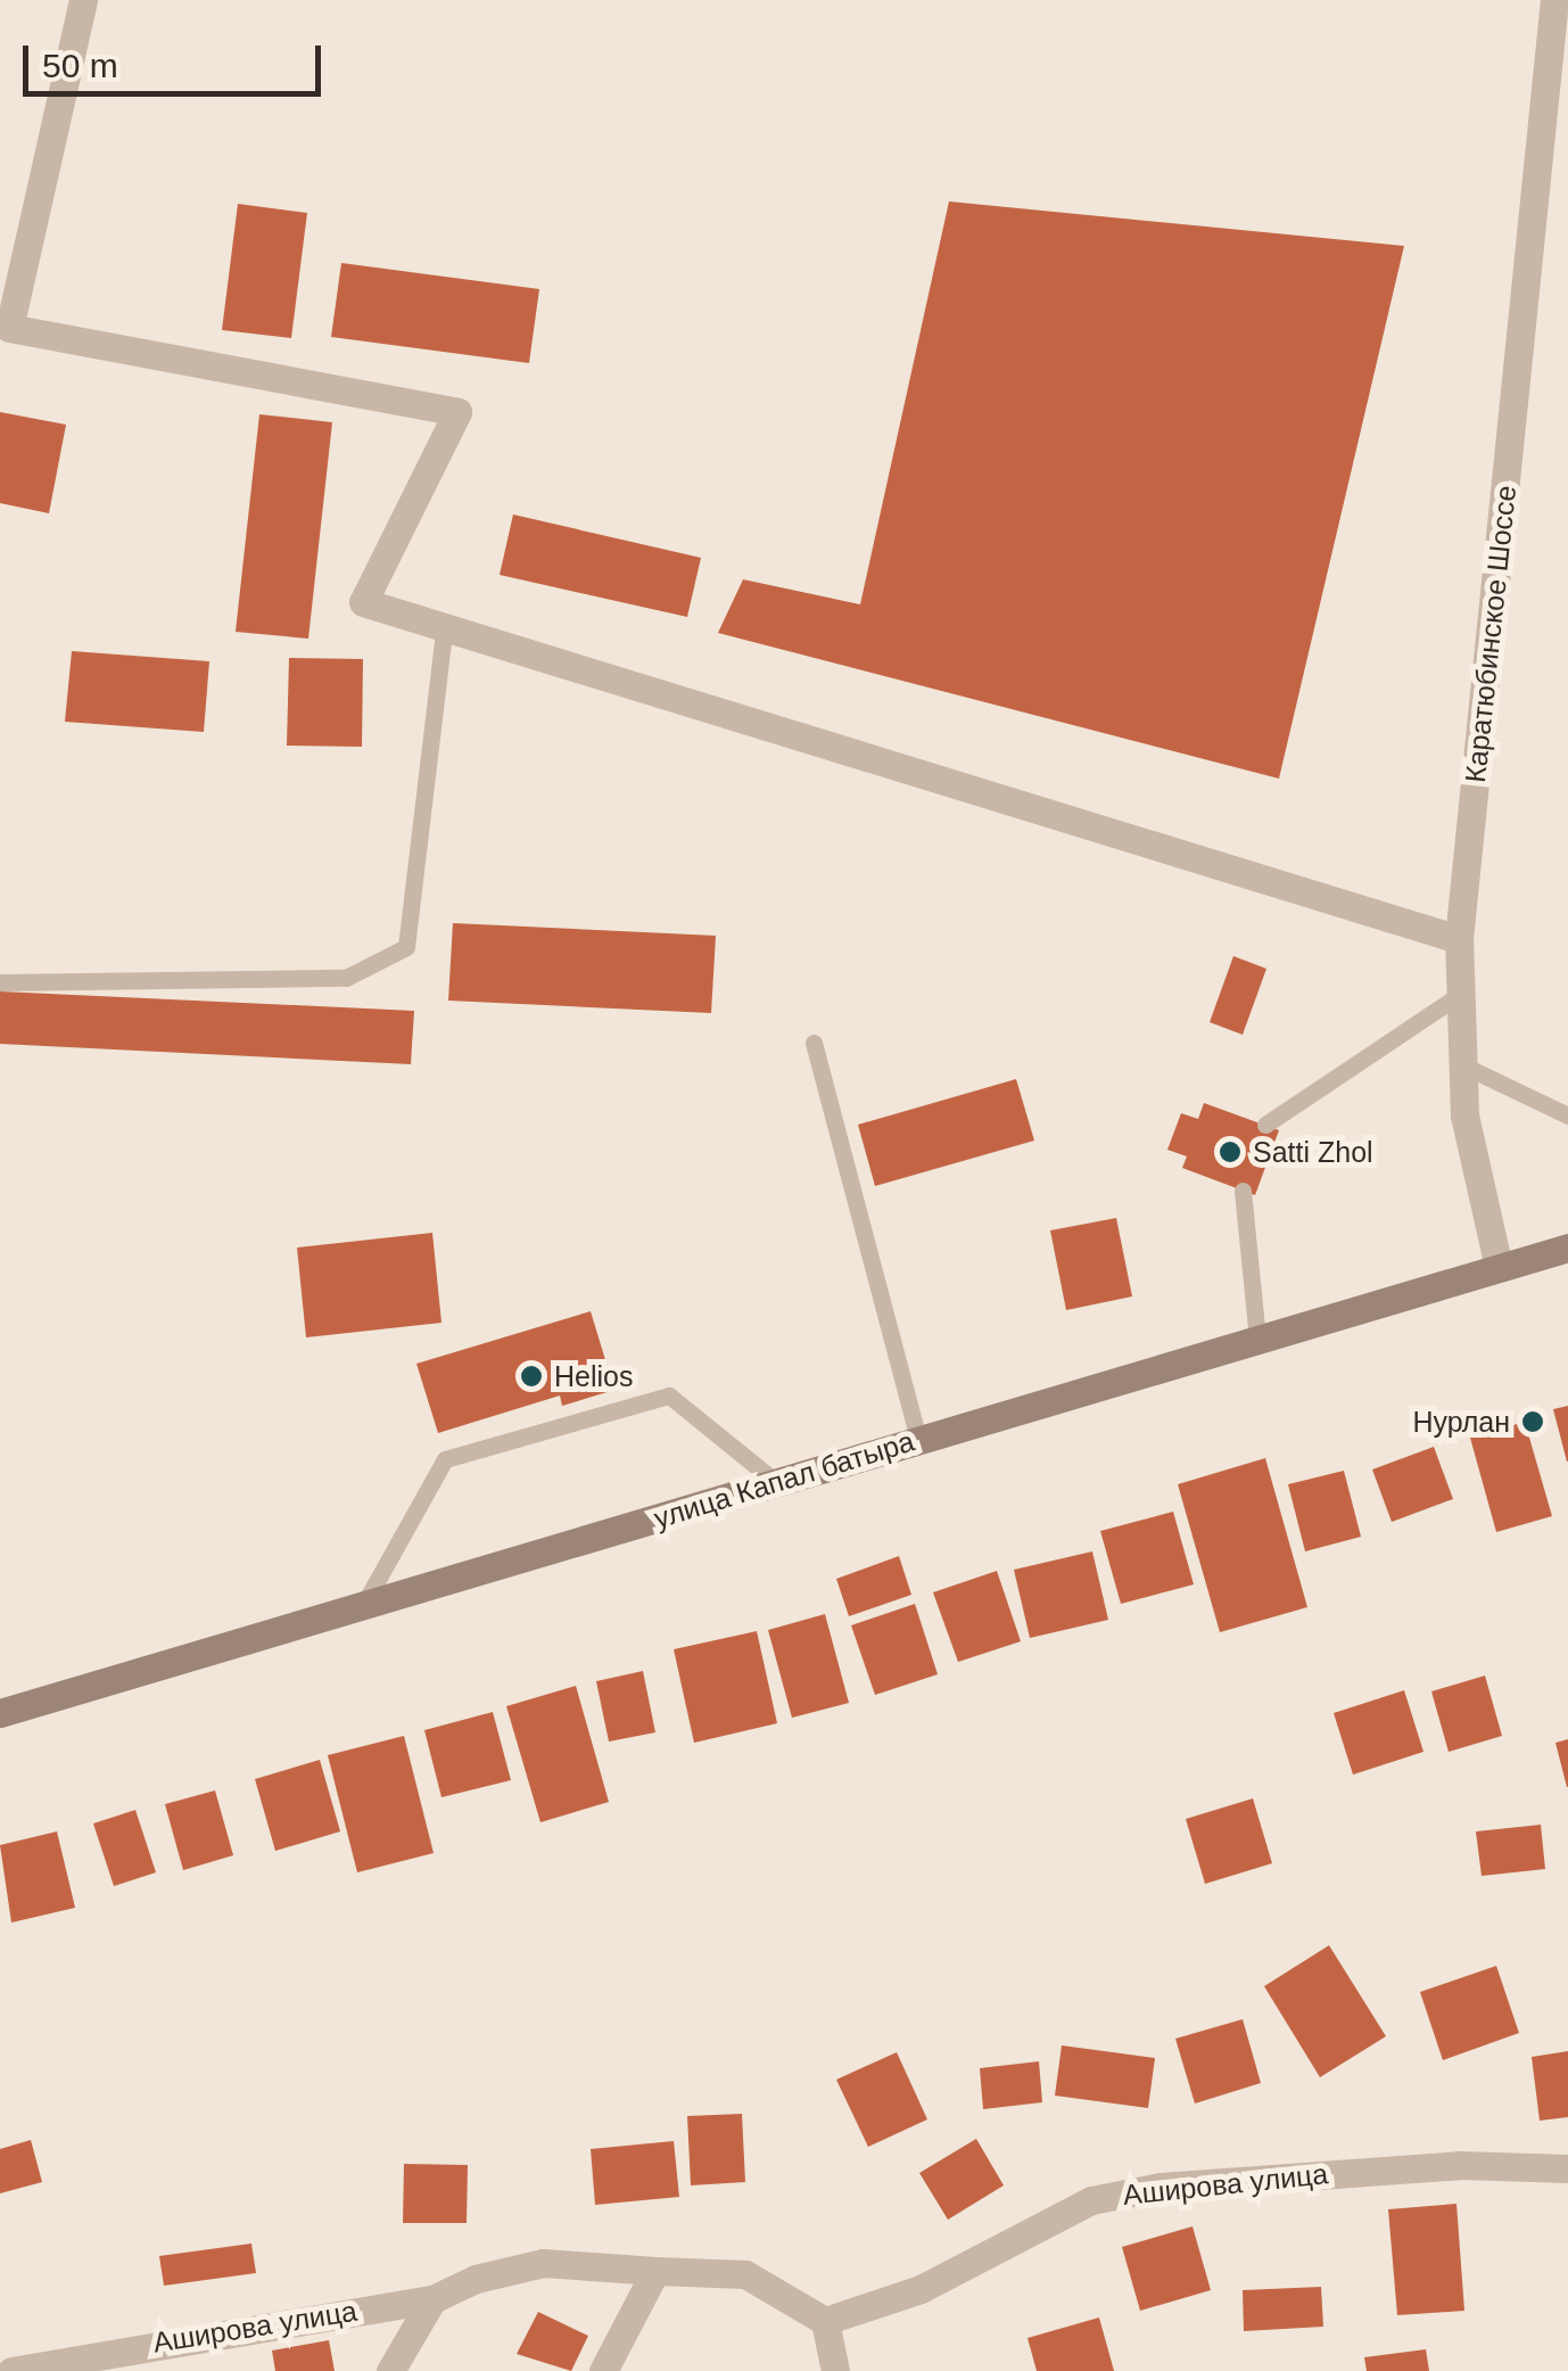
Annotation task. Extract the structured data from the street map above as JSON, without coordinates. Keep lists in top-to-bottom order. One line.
{"streets":{"main road":["улица Капал батыра"],"street":["Каратюбинское Шоссе","Аширова улица"]},"crossings":[["Каратюбинское Шоссе","улица Капал батыра"]],"places":["Satti Zhol","Helios","Нурлан"],"scale_bar":"50 m"}
